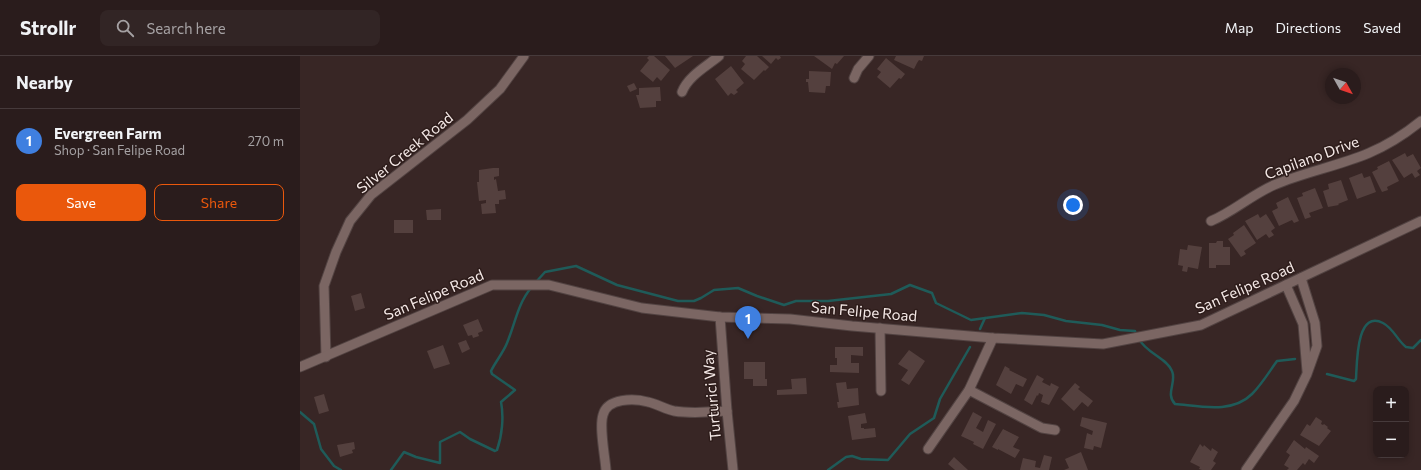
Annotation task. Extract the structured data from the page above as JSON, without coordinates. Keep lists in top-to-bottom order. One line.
{"streets":{"street":["Silver Creek Road","Capilano Drive","San Felipe Road","Turturici Way"]},"crossings":[["Silver Creek Road","San Felipe Road"],["San Felipe Road","Turturici Way"]],"north":"bottom right","page":{"header":"Strollr","search":"Search here","nav":["Map","Directions","Saved"],"heading":"Nearby","list":[{"mark":"1","name":"Evergreen Farm","note":"Shop · San Felipe Road","value":"270 m"}],"buttons":["Save","Share"],"pins":"1","map_buttons":["+","−"]}}
